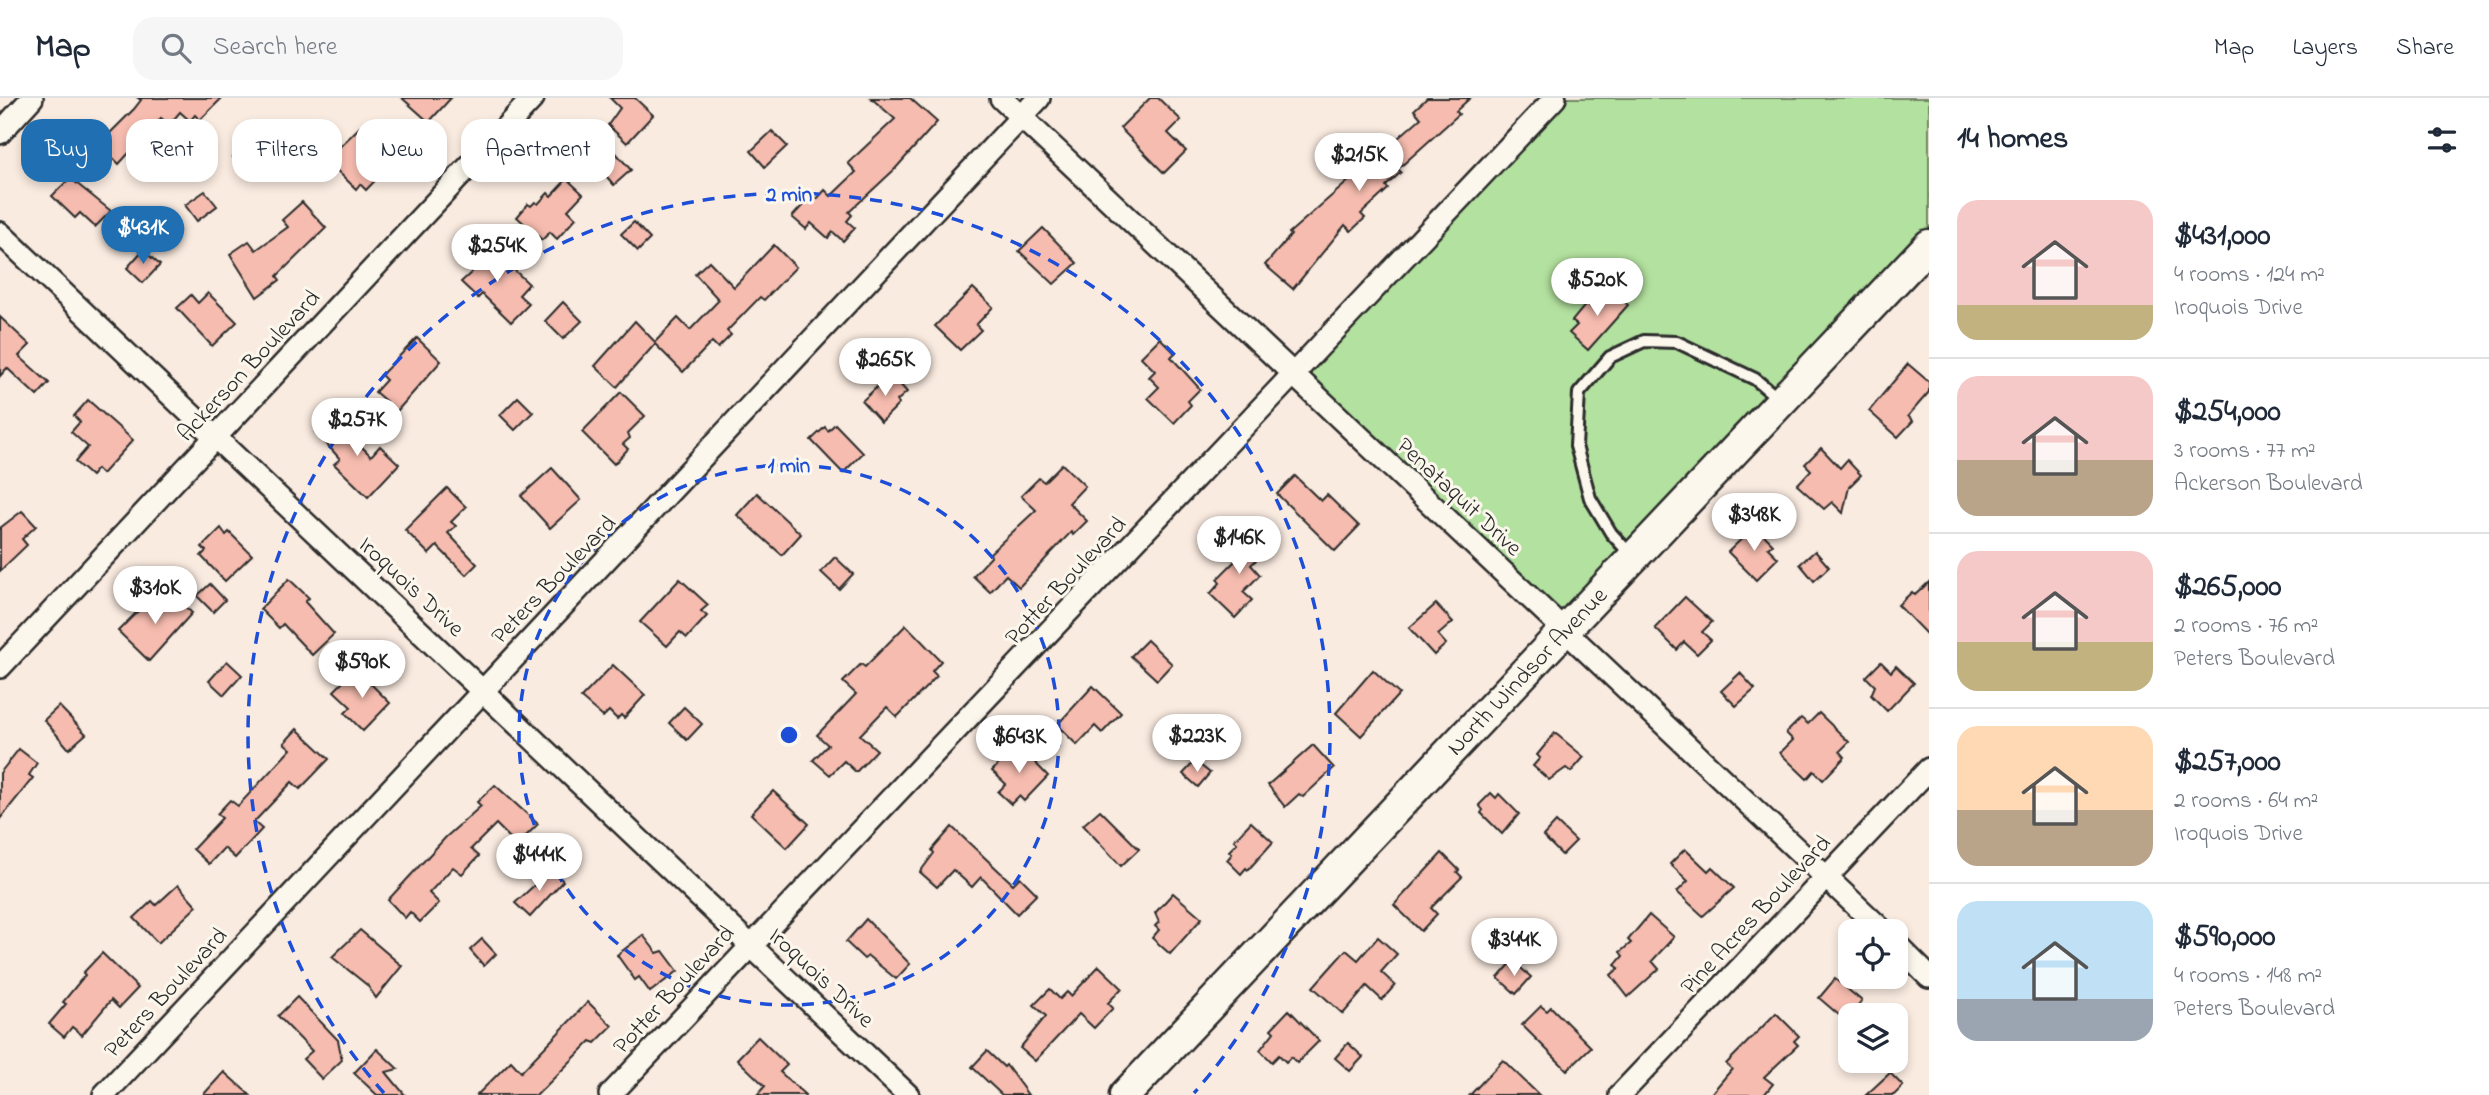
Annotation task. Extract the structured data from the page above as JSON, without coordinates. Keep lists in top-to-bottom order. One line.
{"streets":{"street":["Ackerson Boulevard","Penataquit Drive","Peters Boulevard","Potter Boulevard","Iroquois Drive","North Windsor Avenue","Pine Acres Boulevard"]},"crossings":[["Ackerson Boulevard","Iroquois Drive"],["Penataquit Drive","Peters Boulevard"],["Penataquit Drive","Potter Boulevard"],["Penataquit Drive","North Windsor Avenue"],["Penataquit Drive","Pine Acres Boulevard"],["Peters Boulevard","Iroquois Drive"],["Potter Boulevard","Iroquois Drive"]],"page":{"header":"Map","search":"Search here","nav":["Map","Layers","Share"],"heading":"14 homes","chip":["Buy","Rent","Filters","New","Apartment"],"price":["$215K","$431K","$254K","$520K","$265K","$257K","$348K","$146K","$310K","$590K","$223K","$643K","$444K","$344K"],"list":[{"name":"$431,000","note":"4 rooms · 124 m² · Iroquois Drive"},{"name":"$254,000","note":"3 rooms · 77 m² · Ackerson Boulevard"},{"name":"$265,000","note":"2 rooms · 76 m² · Peters Boulevard"},{"name":"$257,000","note":"2 rooms · 64 m² · Iroquois Drive"},{"name":"$590,000","note":"4 rooms · 148 m² · Peters Boulevard"}]},"rings":["2 min","1 min"]}
